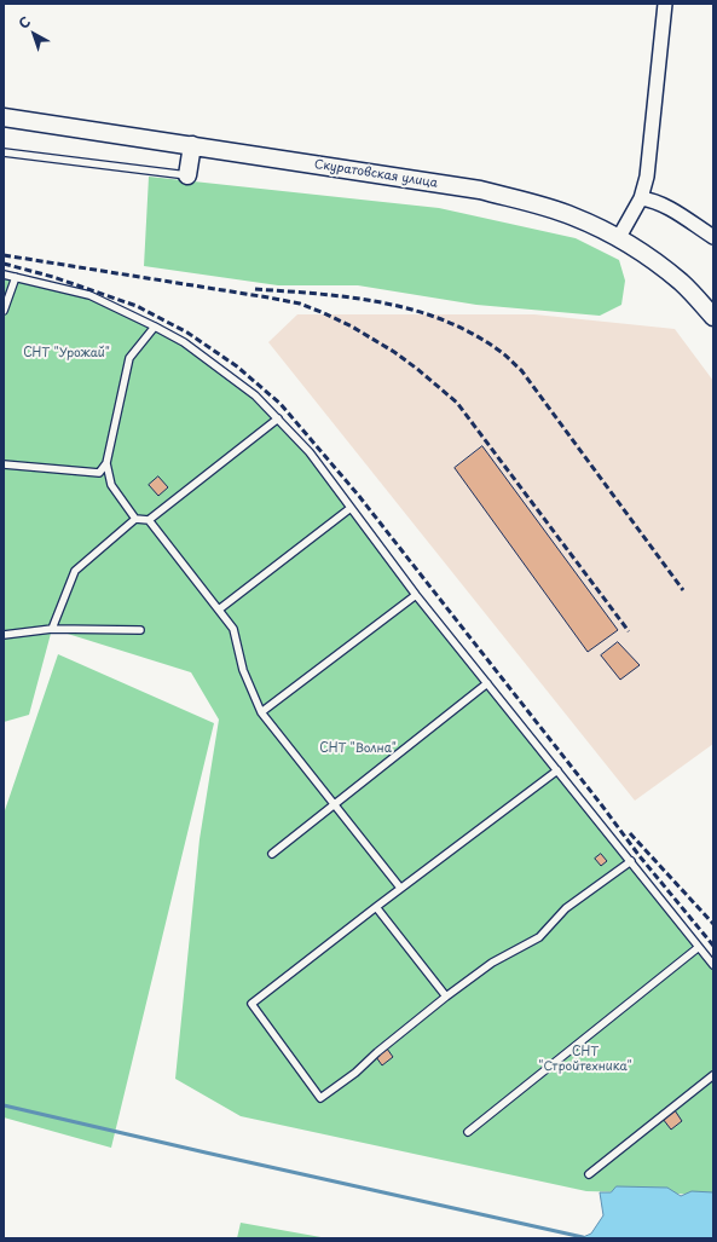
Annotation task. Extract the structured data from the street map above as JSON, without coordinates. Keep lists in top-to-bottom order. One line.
{"streets":{"street":["Скуратовская улица"]},"parks":["СНТ \"Урожай\"","СНТ \"Волна\"","СНТ \"Стройтехника\""],"north":"top left"}
